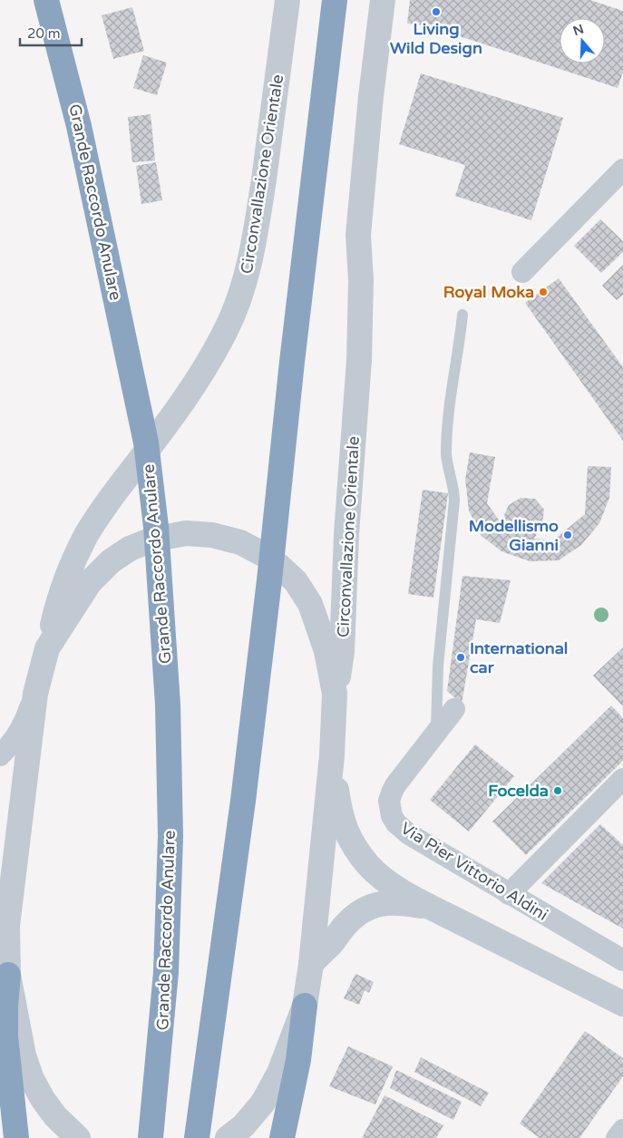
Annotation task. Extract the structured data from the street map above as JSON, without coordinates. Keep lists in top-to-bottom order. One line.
{"streets":{"highway":["Grande Raccordo Anulare"],"street":["Circonvallazione Orientale","Via Pier Vittorio Aldini"]},"places":["Living Wild Design","Royal Moka","Modellismo Gianni","International car","Focelda"],"scale_bar":"20 m","north":"top"}
